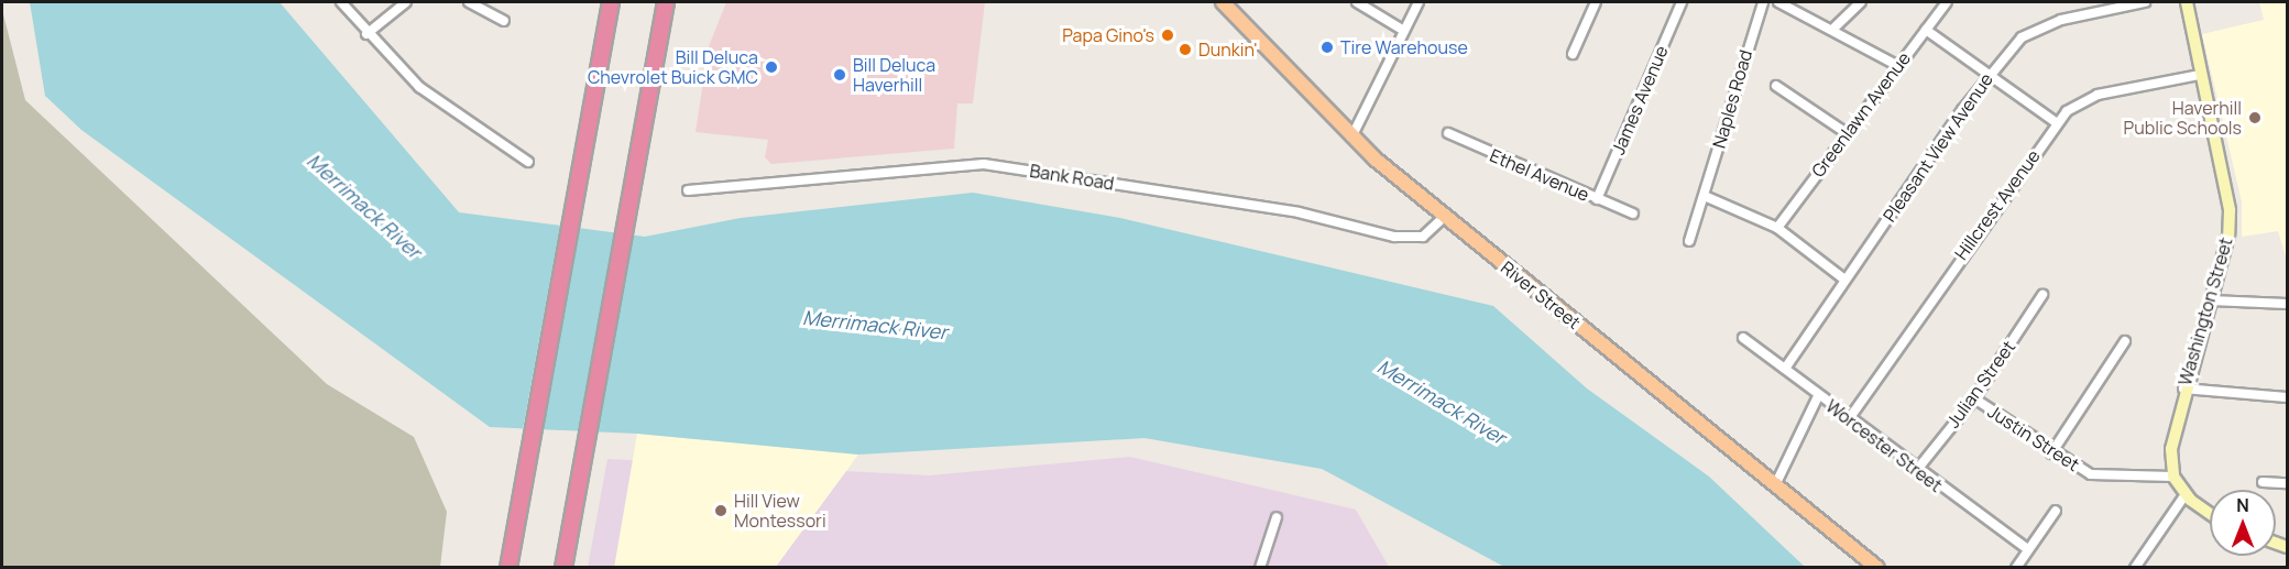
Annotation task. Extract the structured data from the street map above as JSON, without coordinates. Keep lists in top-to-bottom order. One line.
{"streets":{"main road":["River Street"],"street":["Naples Road","James Avenue","Greenlawn Avenue","Pleasant View Avenue","Ethel Avenue","Bank Road","Hillcrest Avenue","Washington Street","Julian Street","Justin Street","Worcester Street"]},"crossings":[["James Avenue","Ethel Avenue"],["Pleasant View Avenue","Worcester Street"],["Bank Road","River Street"],["Hillcrest Avenue","Washington Street"],["Hillcrest Avenue","Worcester Street"],["Washington Street","Justin Street"],["Julian Street","Justin Street"],["Julian Street","Worcester Street"]],"water":["Merrimack River"],"places":["Papa Gino's","Tire Warehouse","Dunkin'","Bill Deluca Chevrolet Buick GMC","Bill Deluca Haverhill","Haverhill Public Schools","Hill View Montessori"],"north":"top"}
